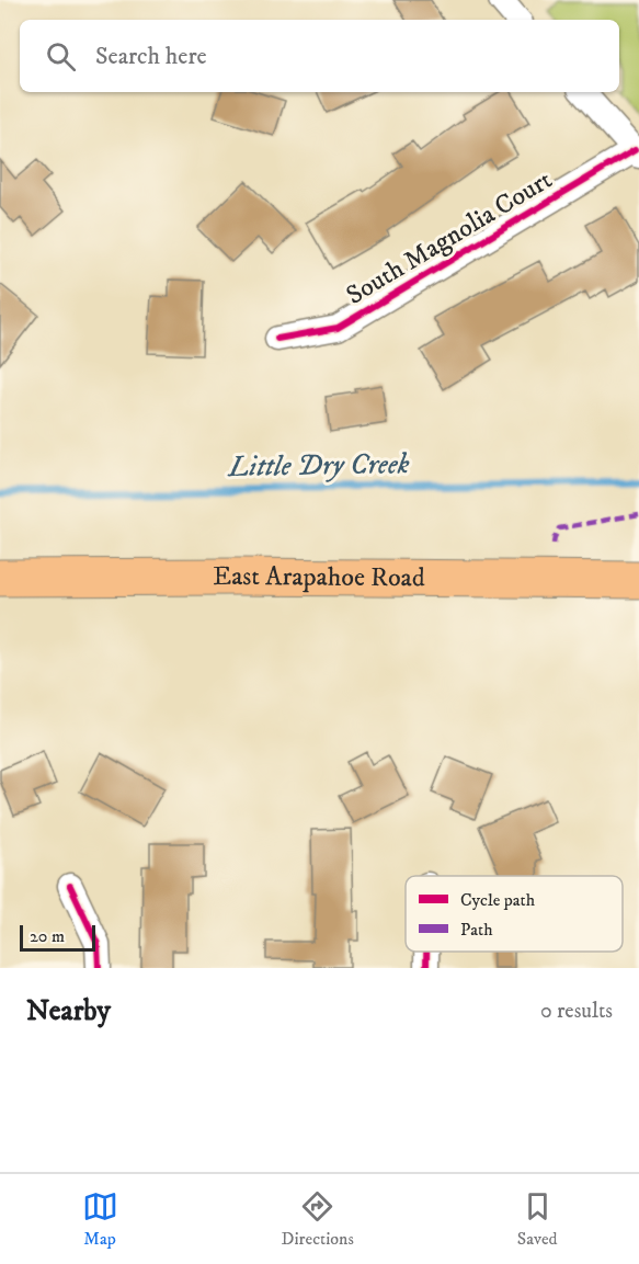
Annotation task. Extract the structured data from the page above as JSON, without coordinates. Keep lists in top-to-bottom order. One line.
{"streets":{"main road":["East Arapahoe Road"],"street":["South Magnolia Court"]},"water":["Little Dry Creek"],"legend":["Cycle path","Path"],"scale_bar":"20 m","page":{"search":"Search here","scale":"20 m","heading":["Nearby","0 results"],"nav":["Map","Directions","Saved"]}}
